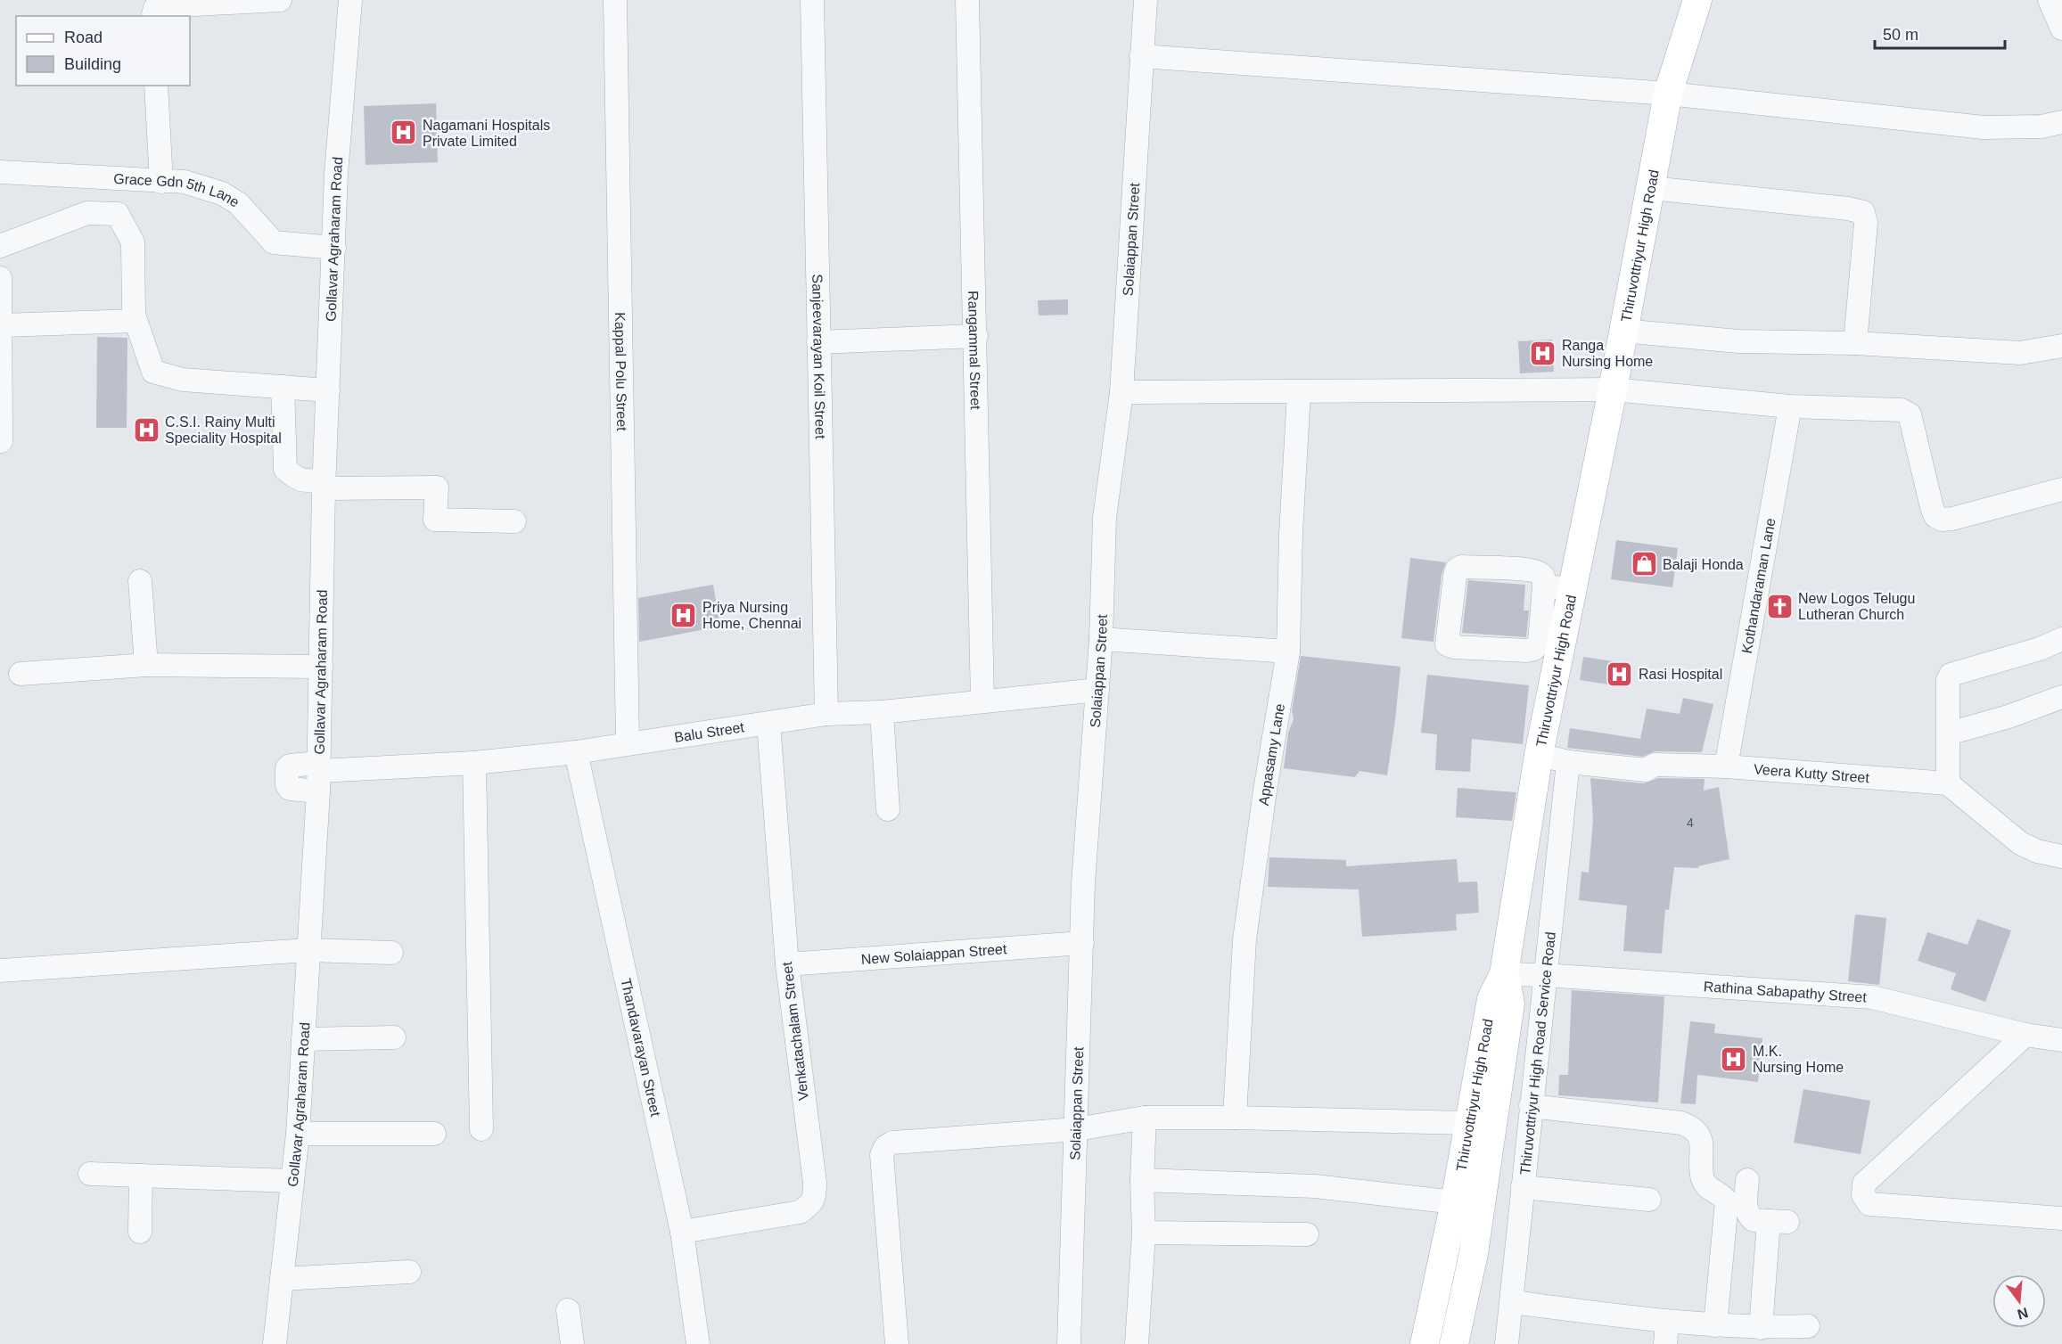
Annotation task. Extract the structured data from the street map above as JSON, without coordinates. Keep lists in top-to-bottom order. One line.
{"streets":{"main road":["Thiruvottriyur High Road"],"street":["Grace Gdn 5th Lane","Gollavar Agraharam Road","Solaiappan Street","Rangammal Street","Sanjeevarayan Koil Street","Kappal Polu Street","Kothandaraman Lane","Balu Street","Appasamy Lane","Veera Kutty Street","New Solaiappan Street","Rathina Sabapathy Street","Venkatachalam Street","Thandavarayan Street","Thiruvottriyur High Road Service Road"]},"crossings":[["Grace Gdn 5th Lane","Gollavar Agraharam Road"],["Gollavar Agraharam Road","Balu Street"],["Solaiappan Street","Balu Street"],["Solaiappan Street","New Solaiappan Street"],["Thiruvottriyur High Road","Veera Kutty Street"],["Thiruvottriyur High Road","Rathina Sabapathy Street"],["Rangammal Street","Balu Street"],["Sanjeevarayan Koil Street","Balu Street"],["Kappal Polu Street","Balu Street"],["Kothandaraman Lane","Veera Kutty Street"],["Balu Street","Venkatachalam Street"],["Balu Street","Thandavarayan Street"],["Veera Kutty Street","Thiruvottriyur High Road Service Road"],["New Solaiappan Street","Venkatachalam Street"],["Rathina Sabapathy Street","Thiruvottriyur High Road Service Road"],["Venkatachalam Street","Thandavarayan Street"]],"places":{"hospital":["Nagamani Hospitals Private Limited","Ranga Nursing Home","C.S.I. Rainy Multi Speciality Hospital","Priya Nursing Home, Chennai","Rasi Hospital","M.K. Nursing Home"],"shop":["Balaji Honda"],"church":["New Logos Telugu Lutheran Church"]},"house_numbers":["4"],"legend":["Road","Building"],"scale_bar":"50 m","north":"bottom"}
